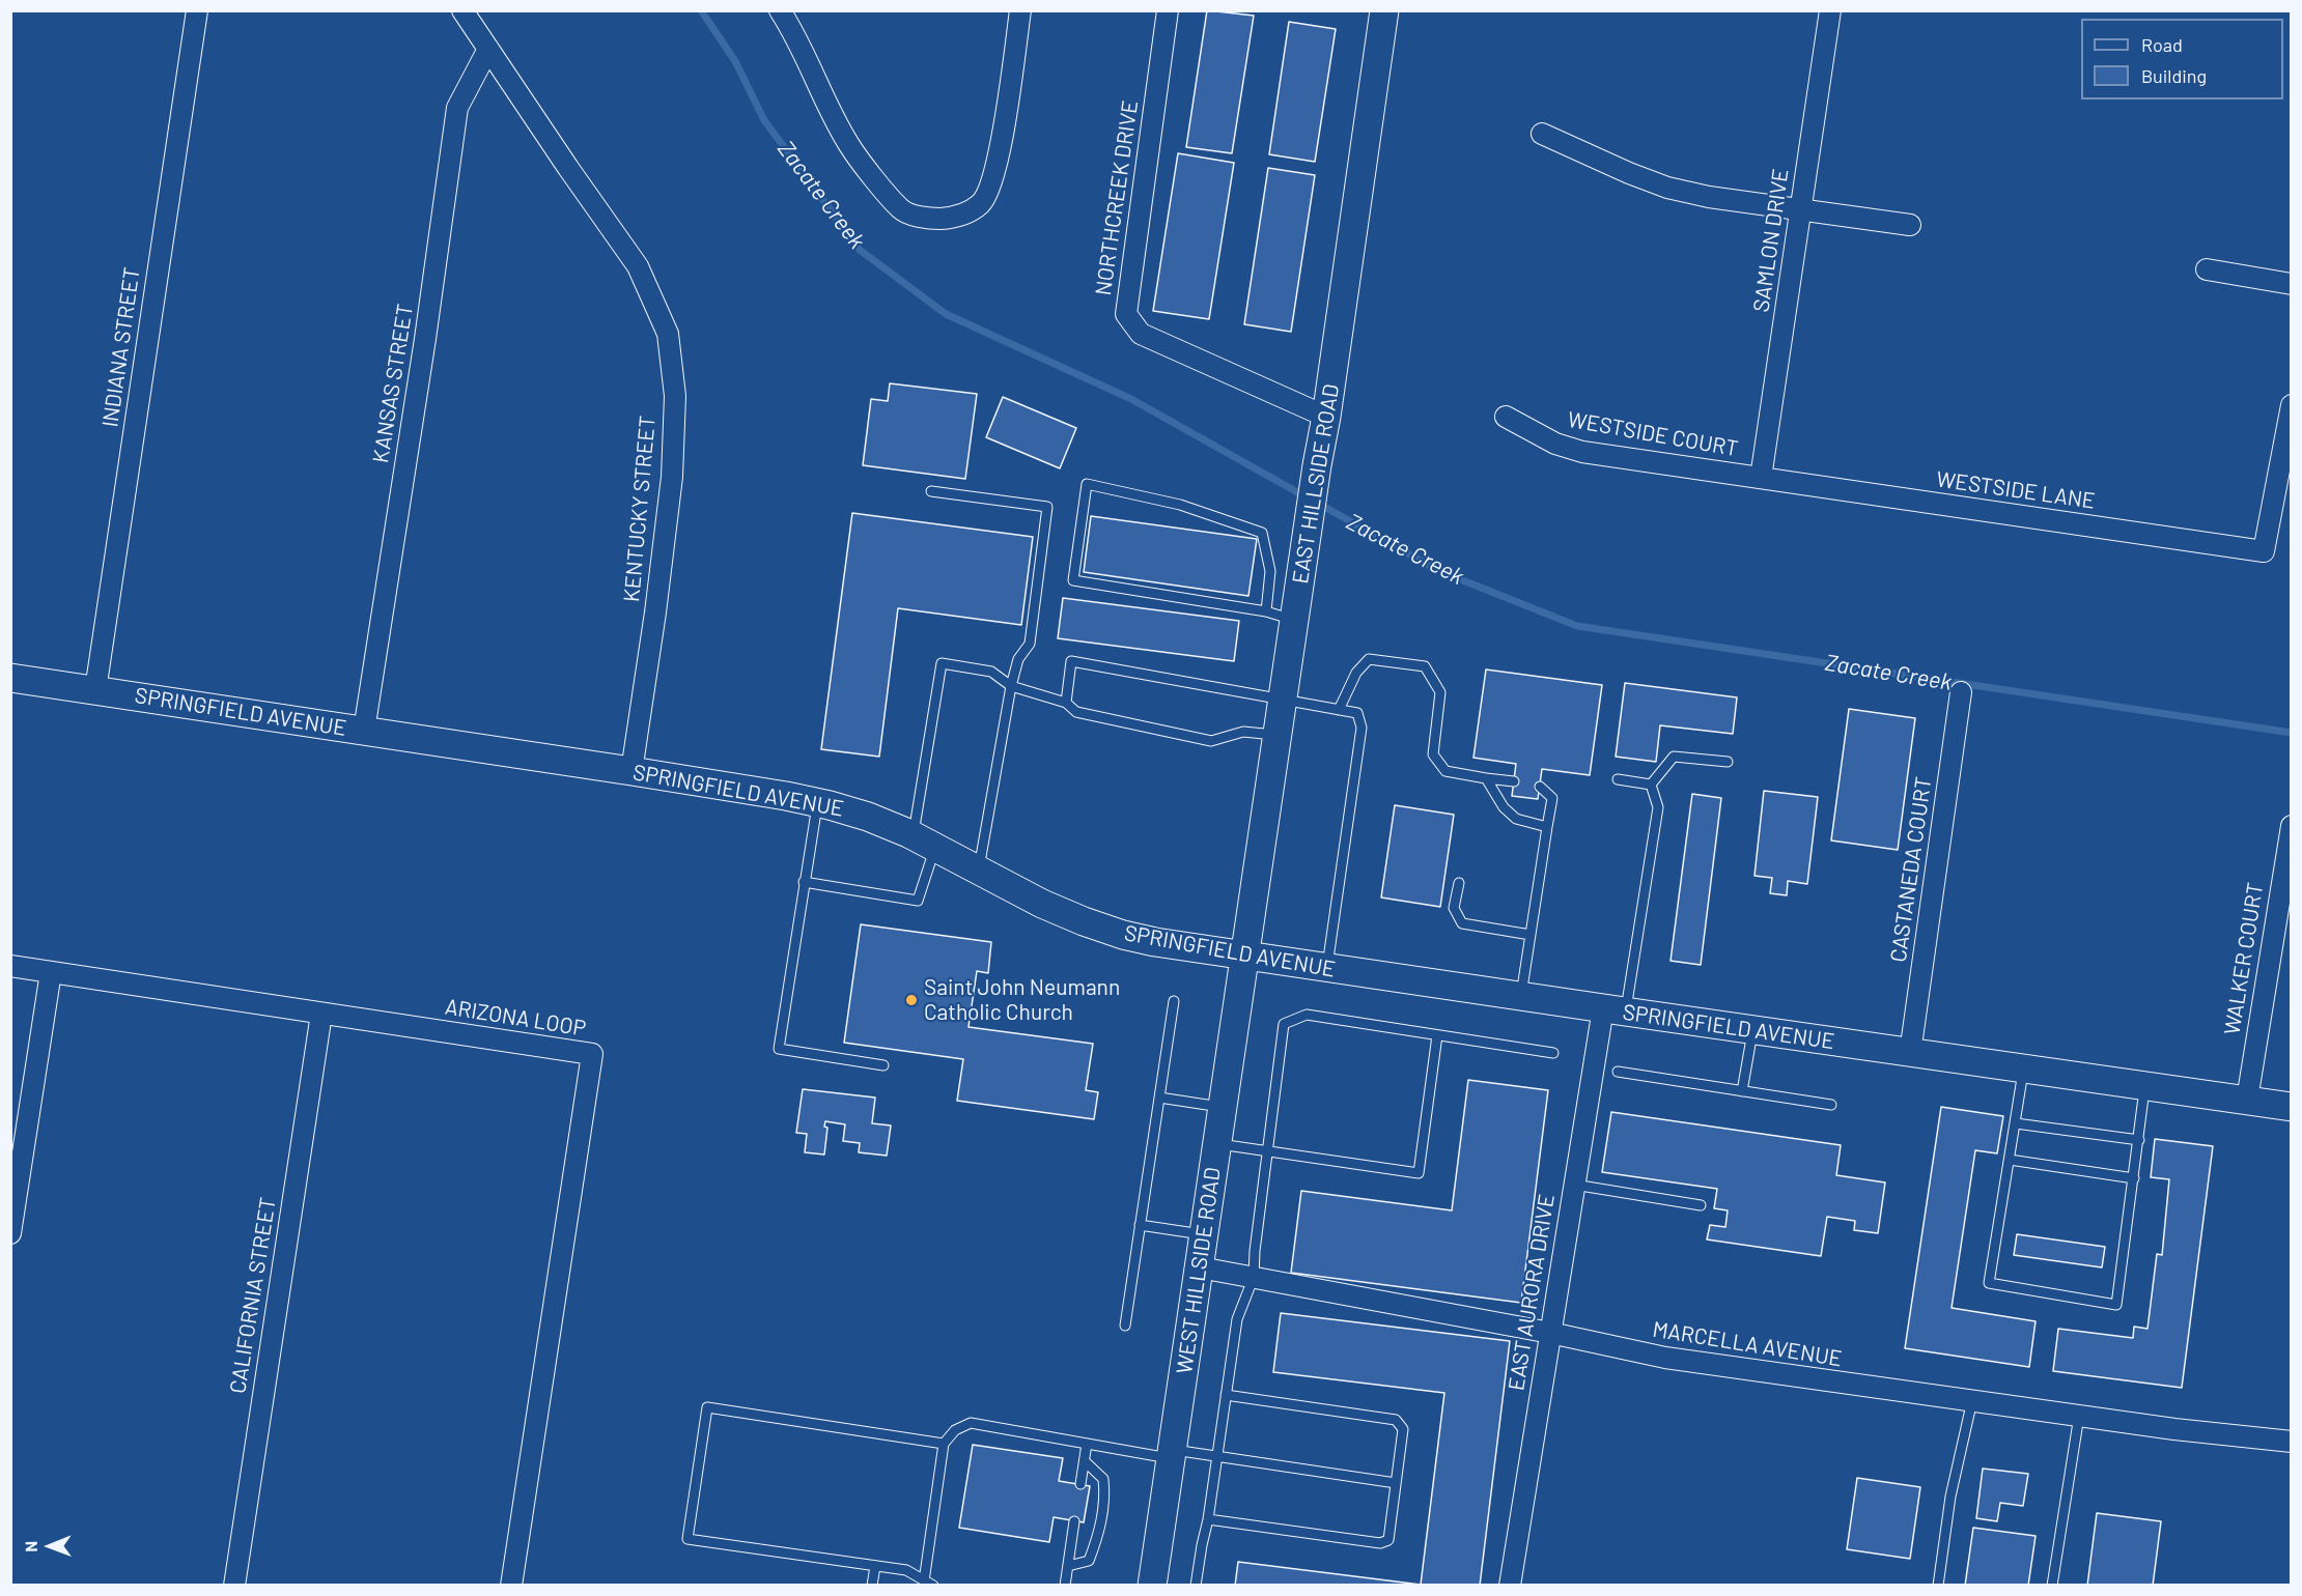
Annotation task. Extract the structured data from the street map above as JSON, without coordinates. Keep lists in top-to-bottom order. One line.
{"streets":{"main road":["EAST HILLSIDE ROAD","SPRINGFIELD AVENUE","WEST HILLSIDE ROAD"],"street":["NORTHCREEK DRIVE","SAMLON DRIVE","INDIANA STREET","KANSAS STREET","WESTSIDE COURT","WESTSIDE LANE","KENTUCKY STREET","CASTANEDA COURT","WALKER COURT","ARIZONA LOOP","EAST AURORA DRIVE","CALIFORNIA STREET","MARCELLA AVENUE"]},"crossings":[["NORTHCREEK DRIVE","EAST HILLSIDE ROAD"],["SAMLON DRIVE","WESTSIDE COURT"],["SAMLON DRIVE","WESTSIDE LANE"],["INDIANA STREET","SPRINGFIELD AVENUE"],["KANSAS STREET","KENTUCKY STREET"],["KANSAS STREET","SPRINGFIELD AVENUE"],["WESTSIDE COURT","WESTSIDE LANE"],["EAST HILLSIDE ROAD","SPRINGFIELD AVENUE"],["EAST HILLSIDE ROAD","WEST HILLSIDE ROAD"],["KENTUCKY STREET","SPRINGFIELD AVENUE"],["SPRINGFIELD AVENUE","CASTANEDA COURT"],["SPRINGFIELD AVENUE","WALKER COURT"],["SPRINGFIELD AVENUE","WEST HILLSIDE ROAD"],["SPRINGFIELD AVENUE","EAST AURORA DRIVE"],["ARIZONA LOOP","CALIFORNIA STREET"],["WEST HILLSIDE ROAD","MARCELLA AVENUE"],["EAST AURORA DRIVE","MARCELLA AVENUE"]],"water":["Zacate Creek"],"places":["Saint John Neumann Catholic Church"],"legend":["Road","Building"],"north":"left"}
